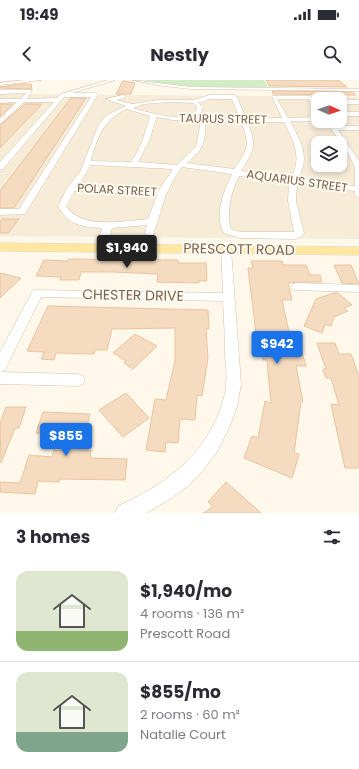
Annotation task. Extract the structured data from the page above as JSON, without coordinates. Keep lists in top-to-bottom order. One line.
{"streets":{"main road":["PRESCOTT ROAD"],"street":["TAURUS STREET","AQUARIUS STREET","POLAR STREET","CHESTER DRIVE"]},"north":"right","page":{"status":"19:49","header":"Nestly","price":["$1,940","$942","$855"],"heading":"3 homes","list":[{"name":"$1,940/mo","note":"4 rooms · 136 m² · Prescott Road"},{"name":"$855/mo","note":"2 rooms · 60 m² · Natalie Court"}]}}
